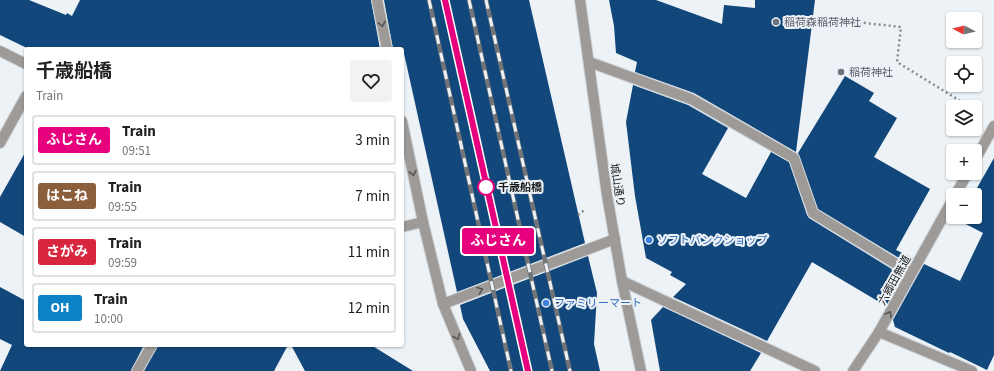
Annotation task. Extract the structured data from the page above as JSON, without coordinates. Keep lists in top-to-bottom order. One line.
{"streets":{"street":["城山通り","六郷田無道"]},"one_way":["六郷田無道"],"places":["稲荷森稲荷神社","稲荷神社","千歳船橋","ソフトバンクショップ","ファミリーマート"],"north":"left","page":{"on_map":"ふじさん","map_buttons":["+","−"],"heading":["千歳船橋","Train"],"list":[{"mark":"ふじさん","name":"Train","note":"09:51","value":"3 min"},{"mark":"はこね","name":"Train","note":"09:55","value":"7 min"},{"mark":"さがみ","name":"Train","note":"09:59","value":"11 min"},{"mark":"OH","name":"Train","note":"10:00","value":"12 min"}]}}
